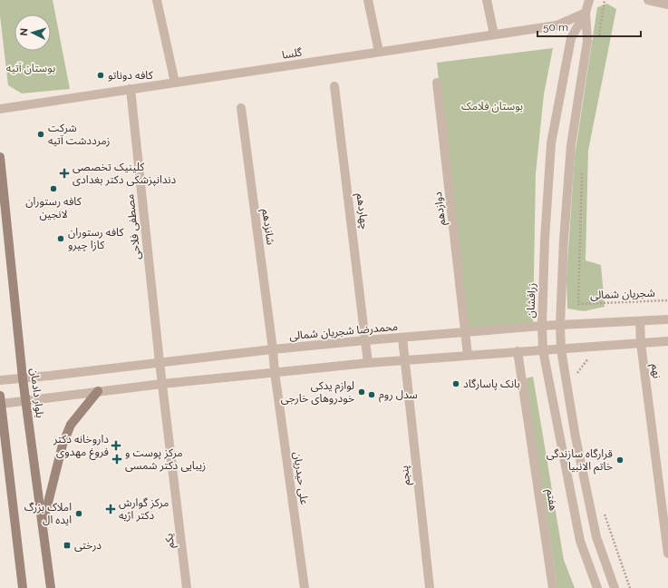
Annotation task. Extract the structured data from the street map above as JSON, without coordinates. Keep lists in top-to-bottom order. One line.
{"streets":{"main road":["بلوار دادمان"],"street":["گلسا","دوازدهم","چهاردهم","مصطفی فلاحی","شانزدهم","زرافشان","محمدرضا شجریان شمالی","نهم","پنجم","علی حیدریان","هفتم","یکم"],"path":["شجریان شمالی"]},"crossings":[["گلسا","مصطفی فلاحی"],["گلسا","زرافشان"],["دوازدهم","محمدرضا شجریان شمالی"],["چهاردهم","محمدرضا شجریان شمالی"],["مصطفی فلاحی","محمدرضا شجریان شمالی"],["مصطفی فلاحی","یکم"],["شانزدهم","محمدرضا شجریان شمالی"],["شانزدهم","علی حیدریان"],["زرافشان","محمدرضا شجریان شمالی"],["محمدرضا شجریان شمالی","نهم"],["محمدرضا شجریان شمالی","بلوار دادمان"],["محمدرضا شجریان شمالی","پنجم"]],"parks":["بوستان آتیه","بوستان فلامک"],"places":{"other":["کافه دوناتو","شركت زمرددشت آتيه","کافه رستوران لانجین","کافه رستوران کازا چیرو","بانک پاسارگاد","لوازم یدکی خودروهای خارجی","سدل روم","قرارگاه سازندگی خاتم الانبیا","املاک بزرگ ایده ال"],"health":["کلینیک تخصصی دندانپزشکی دکتر بغدادی","داروخانه دکتر فروغ مهدوی","مرکز پوست و زیبایی دکتر شمسی","مرکز گوارش دکتر اژیه"],"transit":["درختی"]},"scale_bar":"50 m","north":"left"}
